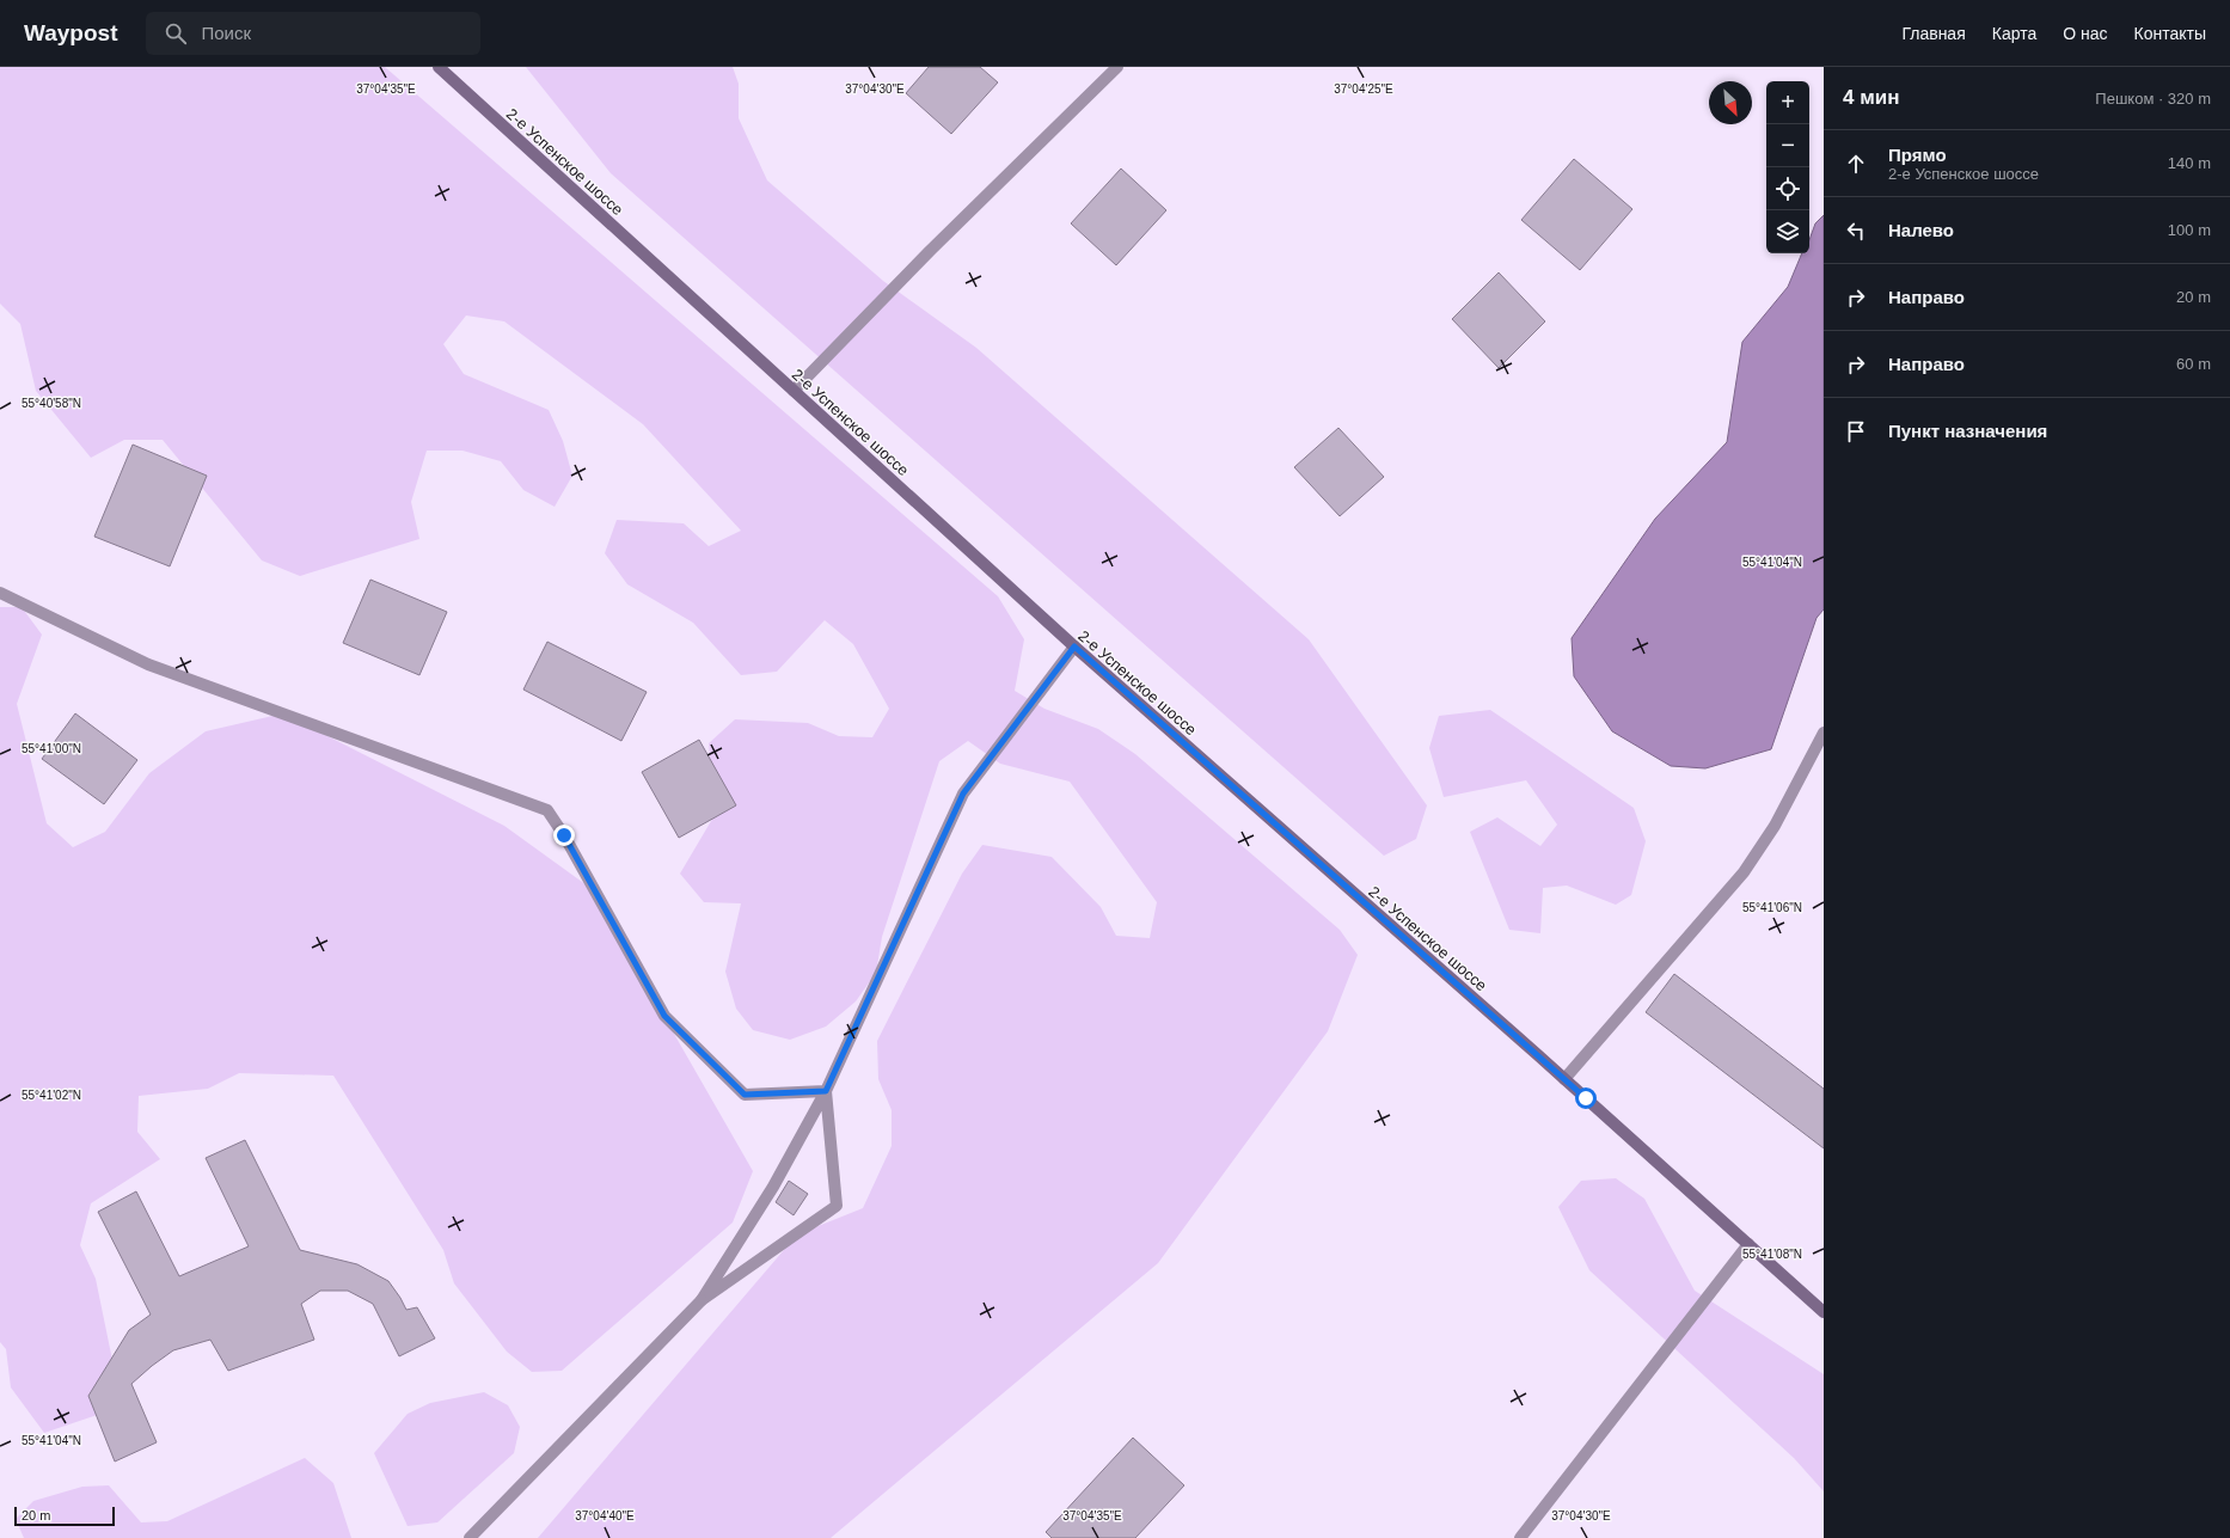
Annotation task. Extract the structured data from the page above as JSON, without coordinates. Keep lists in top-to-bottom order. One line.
{"streets":{"main road":["2-е Успенское шоссе"]},"scale_bar":"20 m","north":"bottom right","page":{"header":"Waypost","search":"Поиск","nav":["Главная","Карта","О нас","Контакты"],"heading":["4 мин","Пешком · 320 m"],"map_buttons":["+","−"],"list":[["Прямо","2-е Успенское шоссе","140 m"],["Налево","100 m"],["Направо","20 m"],["Направо","60 m"],"Пункт назначения"],"scale":"20 m"},"coordinates":["37°04'35\"E","37°04'30\"E","37°04'25\"E","55°40'58\"N","55°41'04\"N","55°41'00\"N","55°41'06\"N","55°41'02\"N","55°41'08\"N","37°04'40\"E"]}
